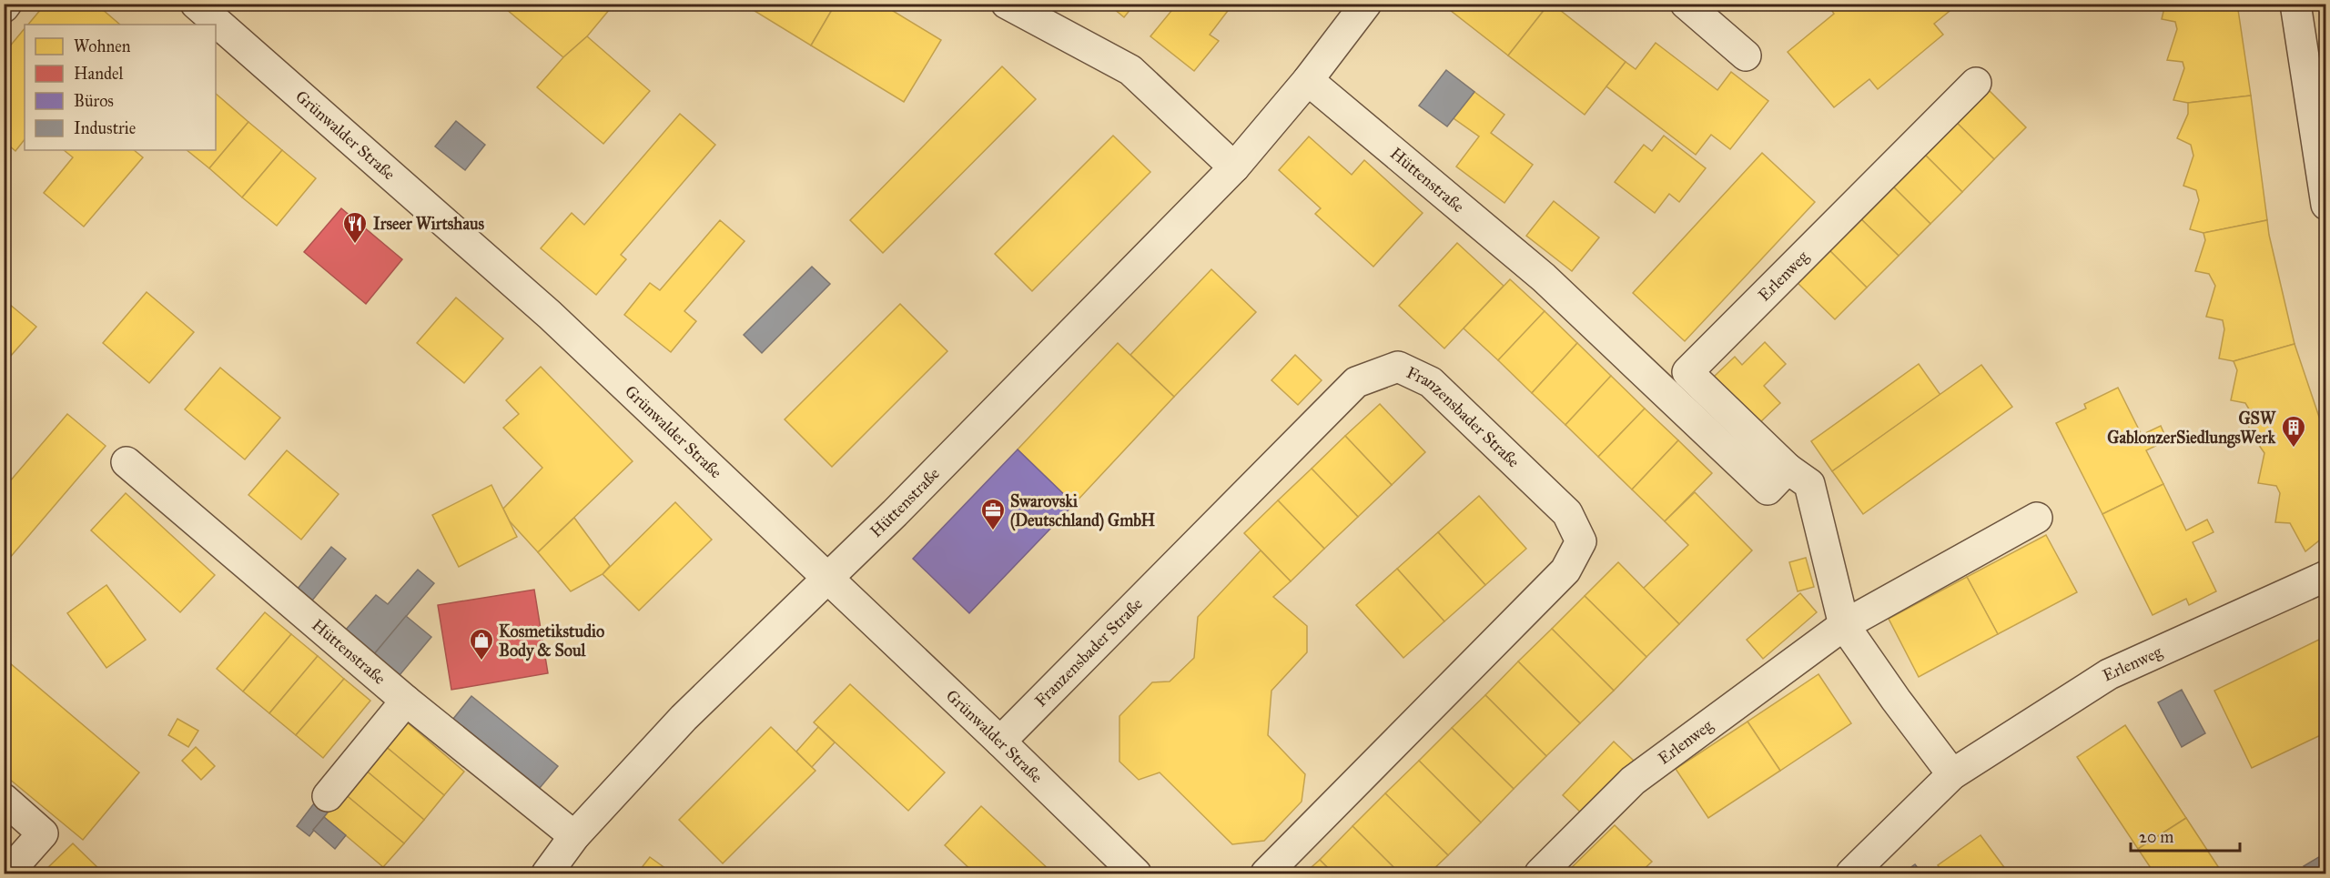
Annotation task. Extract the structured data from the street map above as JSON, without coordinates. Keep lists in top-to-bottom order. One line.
{"streets":{"street":["Grünwalder Straße","Hüttenstraße","Erlenweg","Franzensbader Straße"]},"crossings":[["Grünwalder Straße","Hüttenstraße"],["Grünwalder Straße","Franzensbader Straße"],["Hüttenstraße","Erlenweg"]],"places":{"restaurant":["Irseer Wirtshaus"],"building":["GSW GablonzerSiedlungsWerk"],"office":["Swarovski (Deutschland) GmbH"],"shop":["Kosmetikstudio Body & Soul"]},"legend":["Wohnen","Handel","Büros","Industrie"],"scale_bar":"20 m"}
